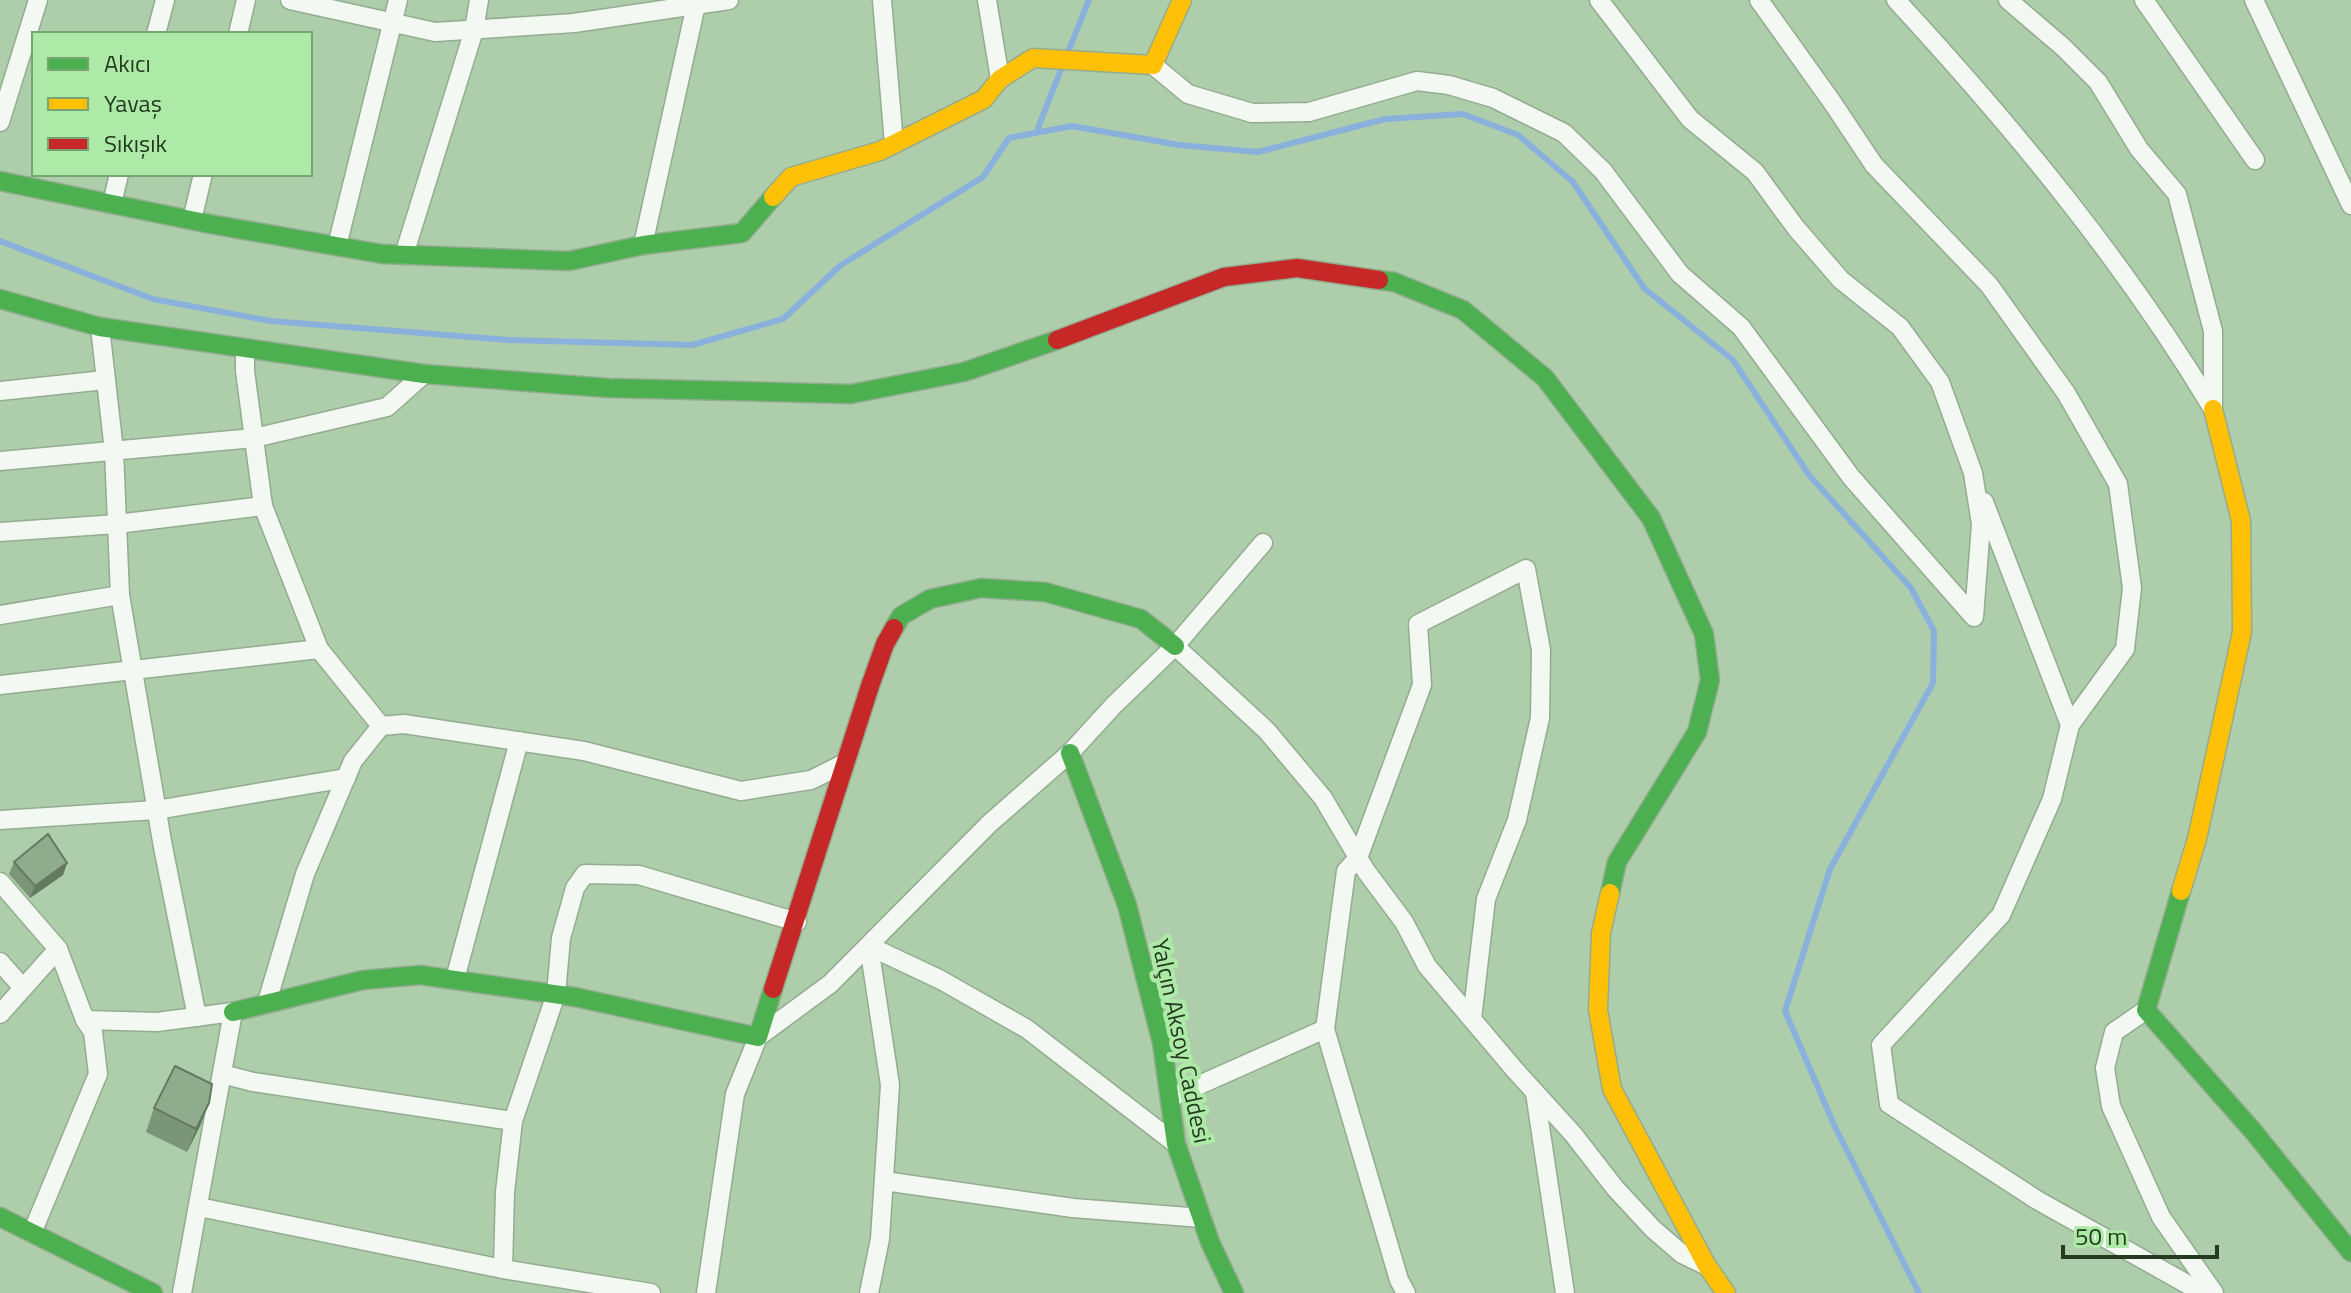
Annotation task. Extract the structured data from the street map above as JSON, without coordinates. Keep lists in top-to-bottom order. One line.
{"streets":{"street":["Yalçın Aksoy Caddesi"]},"legend":["Akıcı","Yavaş","Sıkışık"],"scale_bar":"50 m"}
